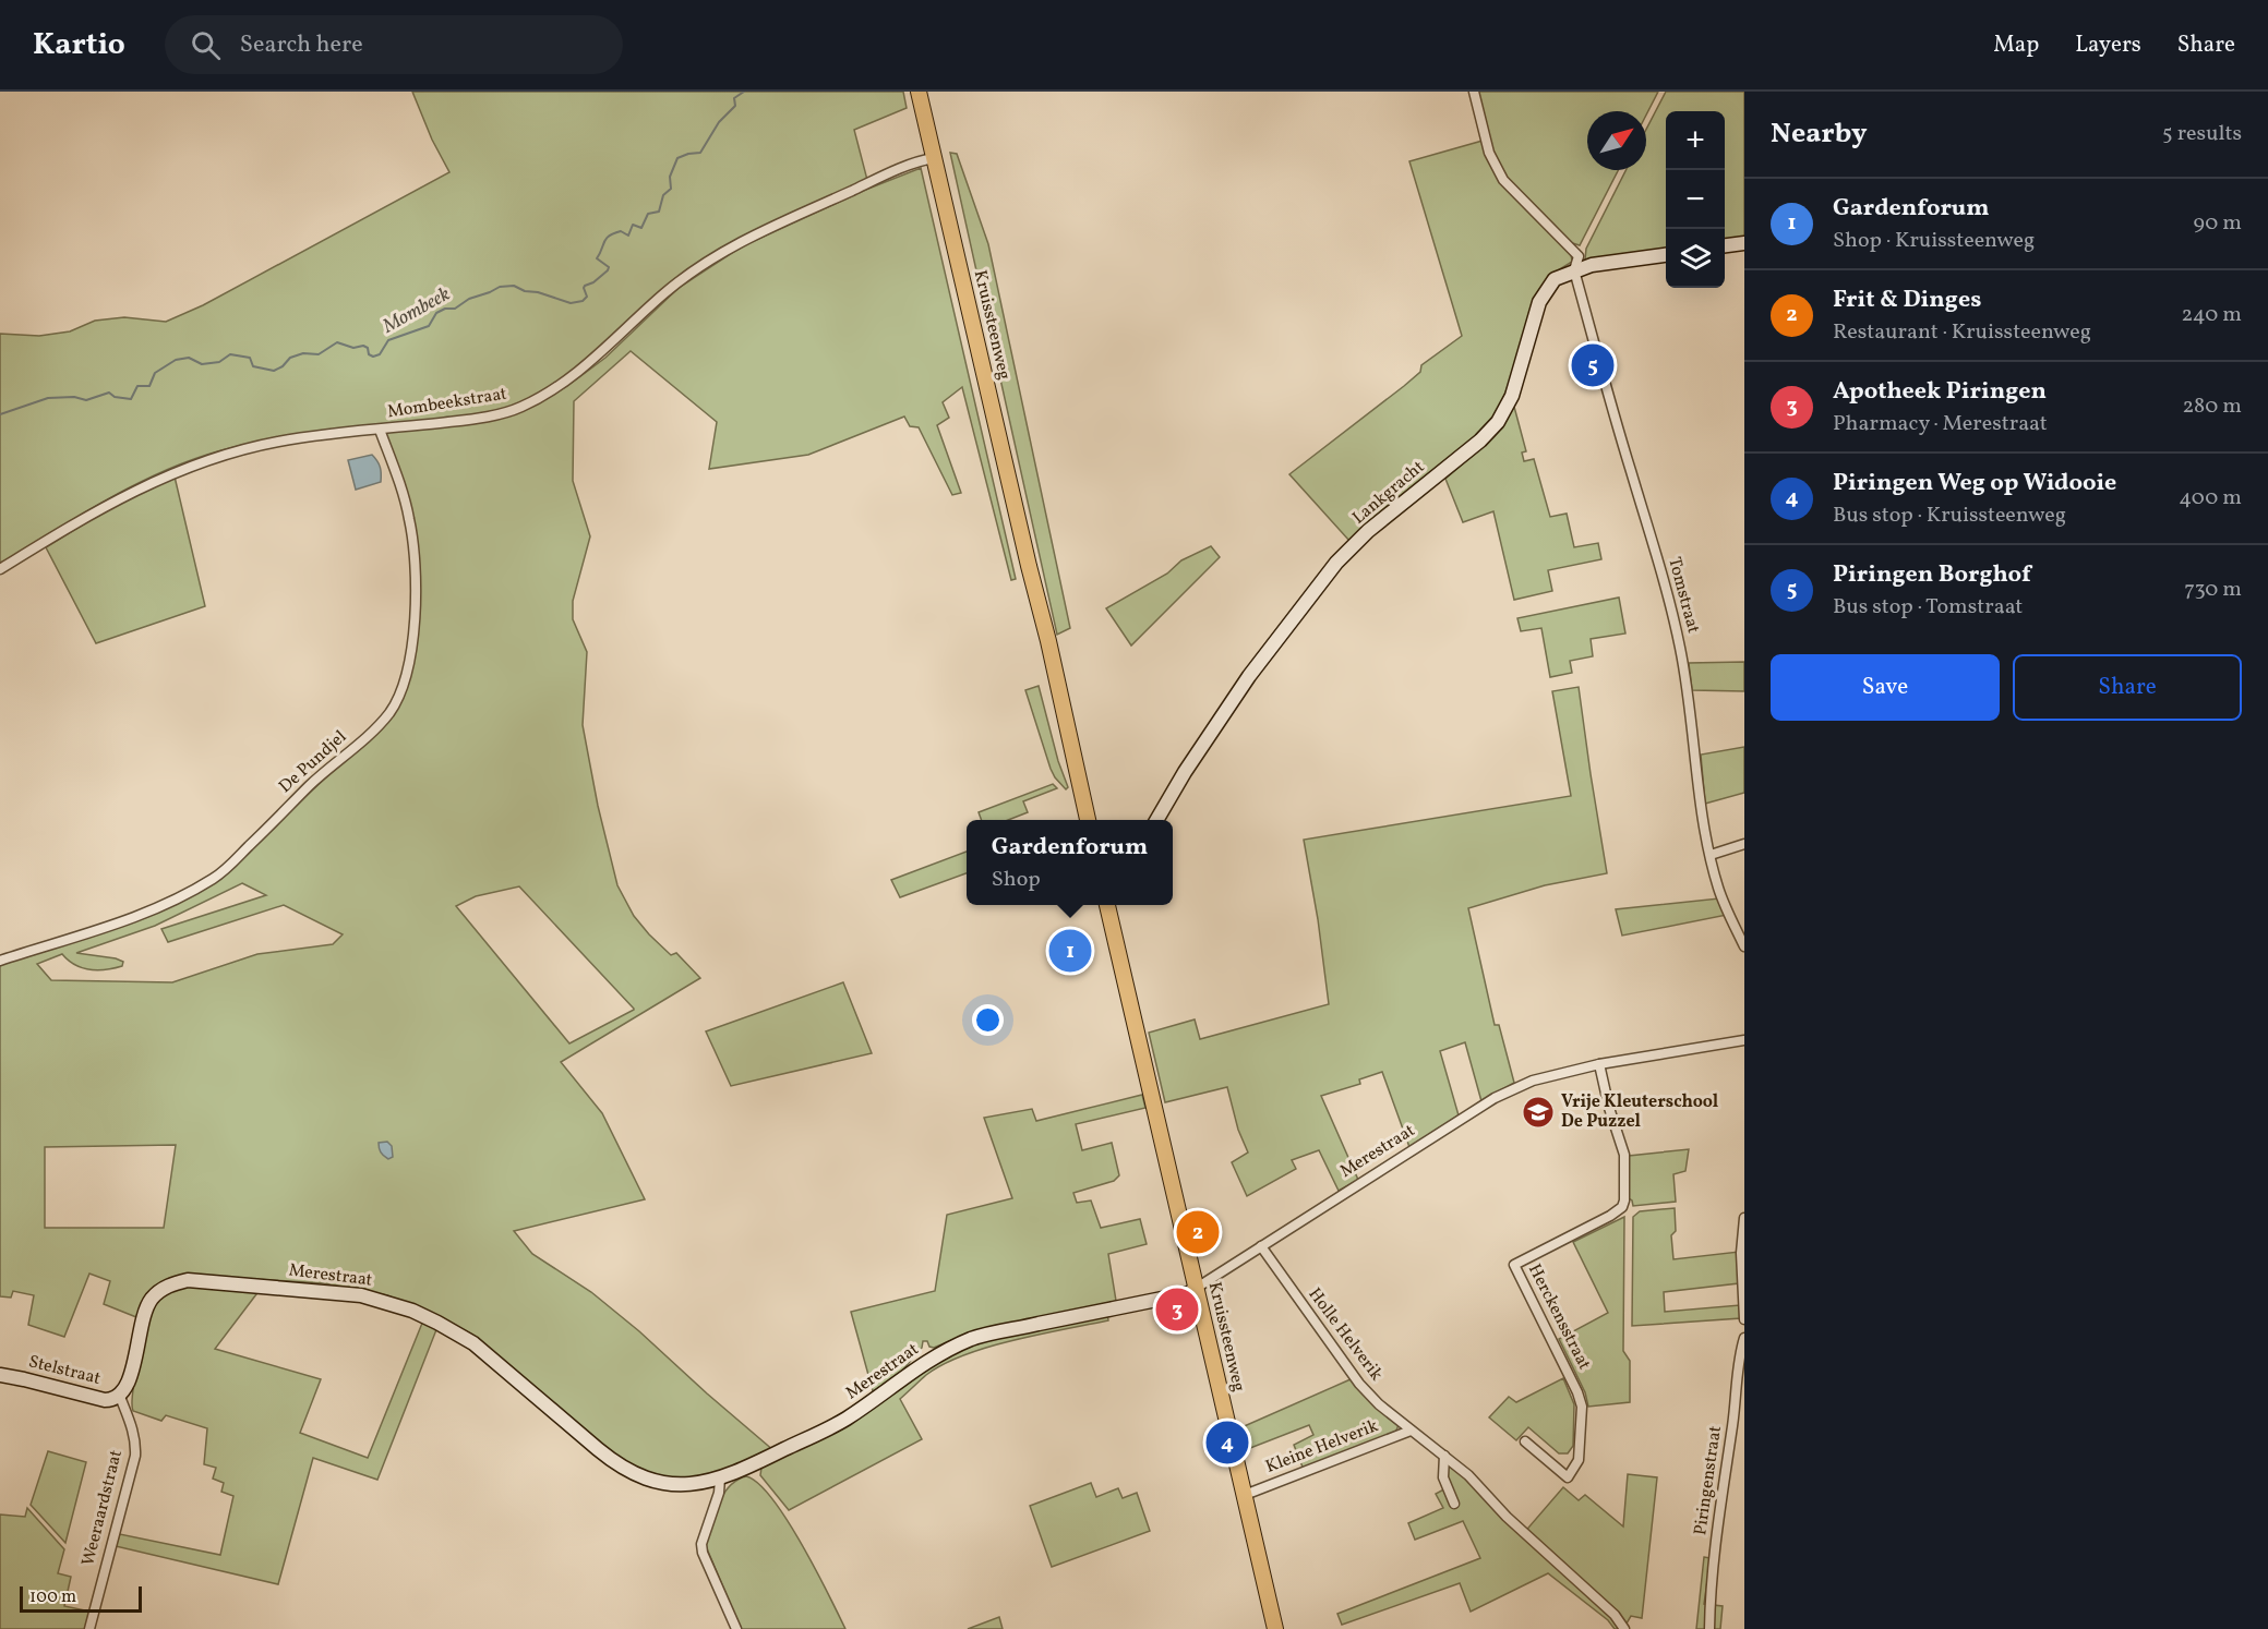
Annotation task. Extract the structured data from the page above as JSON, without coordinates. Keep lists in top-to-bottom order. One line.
{"streets":{"main road":["Kruissteenweg"],"street":["Mombeekstraat","Lankgracht","Tomstraat","De Pundjel","Merestraat","Herckensstraat","Holle Helverik","Stelstraat","Kleine Helverik","Piringenstraat","Weeraardstraat"]},"crossings":[["Kruissteenweg","Mombeekstraat"],["Kruissteenweg","Merestraat"],["Kruissteenweg","Kleine Helverik"],["Mombeekstraat","De Pundjel"],["Lankgracht","Tomstraat"],["Merestraat","Herckensstraat"],["Merestraat","Holle Helverik"],["Merestraat","Stelstraat"],["Merestraat","Weeraardstraat"],["Holle Helverik","Kleine Helverik"],["Stelstraat","Weeraardstraat"]],"water":["Mombeek"],"places":{"school or university":["Vrije Kleuterschool De Puzzel"]},"scale_bar":"100 m","north":"top right","page":{"header":"Kartio","search":"Search here","nav":["Map","Layers","Share"],"heading":["Nearby","5 results"],"map_buttons":["+","−"],"list":[{"mark":"1","name":"Gardenforum","note":"Shop · Kruissteenweg","value":"90 m"},{"mark":"2","name":"Frit & Dinges","note":"Restaurant · Kruissteenweg","value":"240 m"},{"mark":"3","name":"Apotheek Piringen","note":"Pharmacy · Merestraat","value":"280 m"},{"mark":"4","name":"Piringen Weg op Widooie","note":"Bus stop · Kruissteenweg","value":"400 m"},{"mark":"5","name":"Piringen Borghof","note":"Bus stop · Tomstraat","value":"730 m"}],"pins":["5","1","2","3","4"],"buttons":["Save","Share"],"popup":["Gardenforum","Shop"],"scale":"100 m"}}
